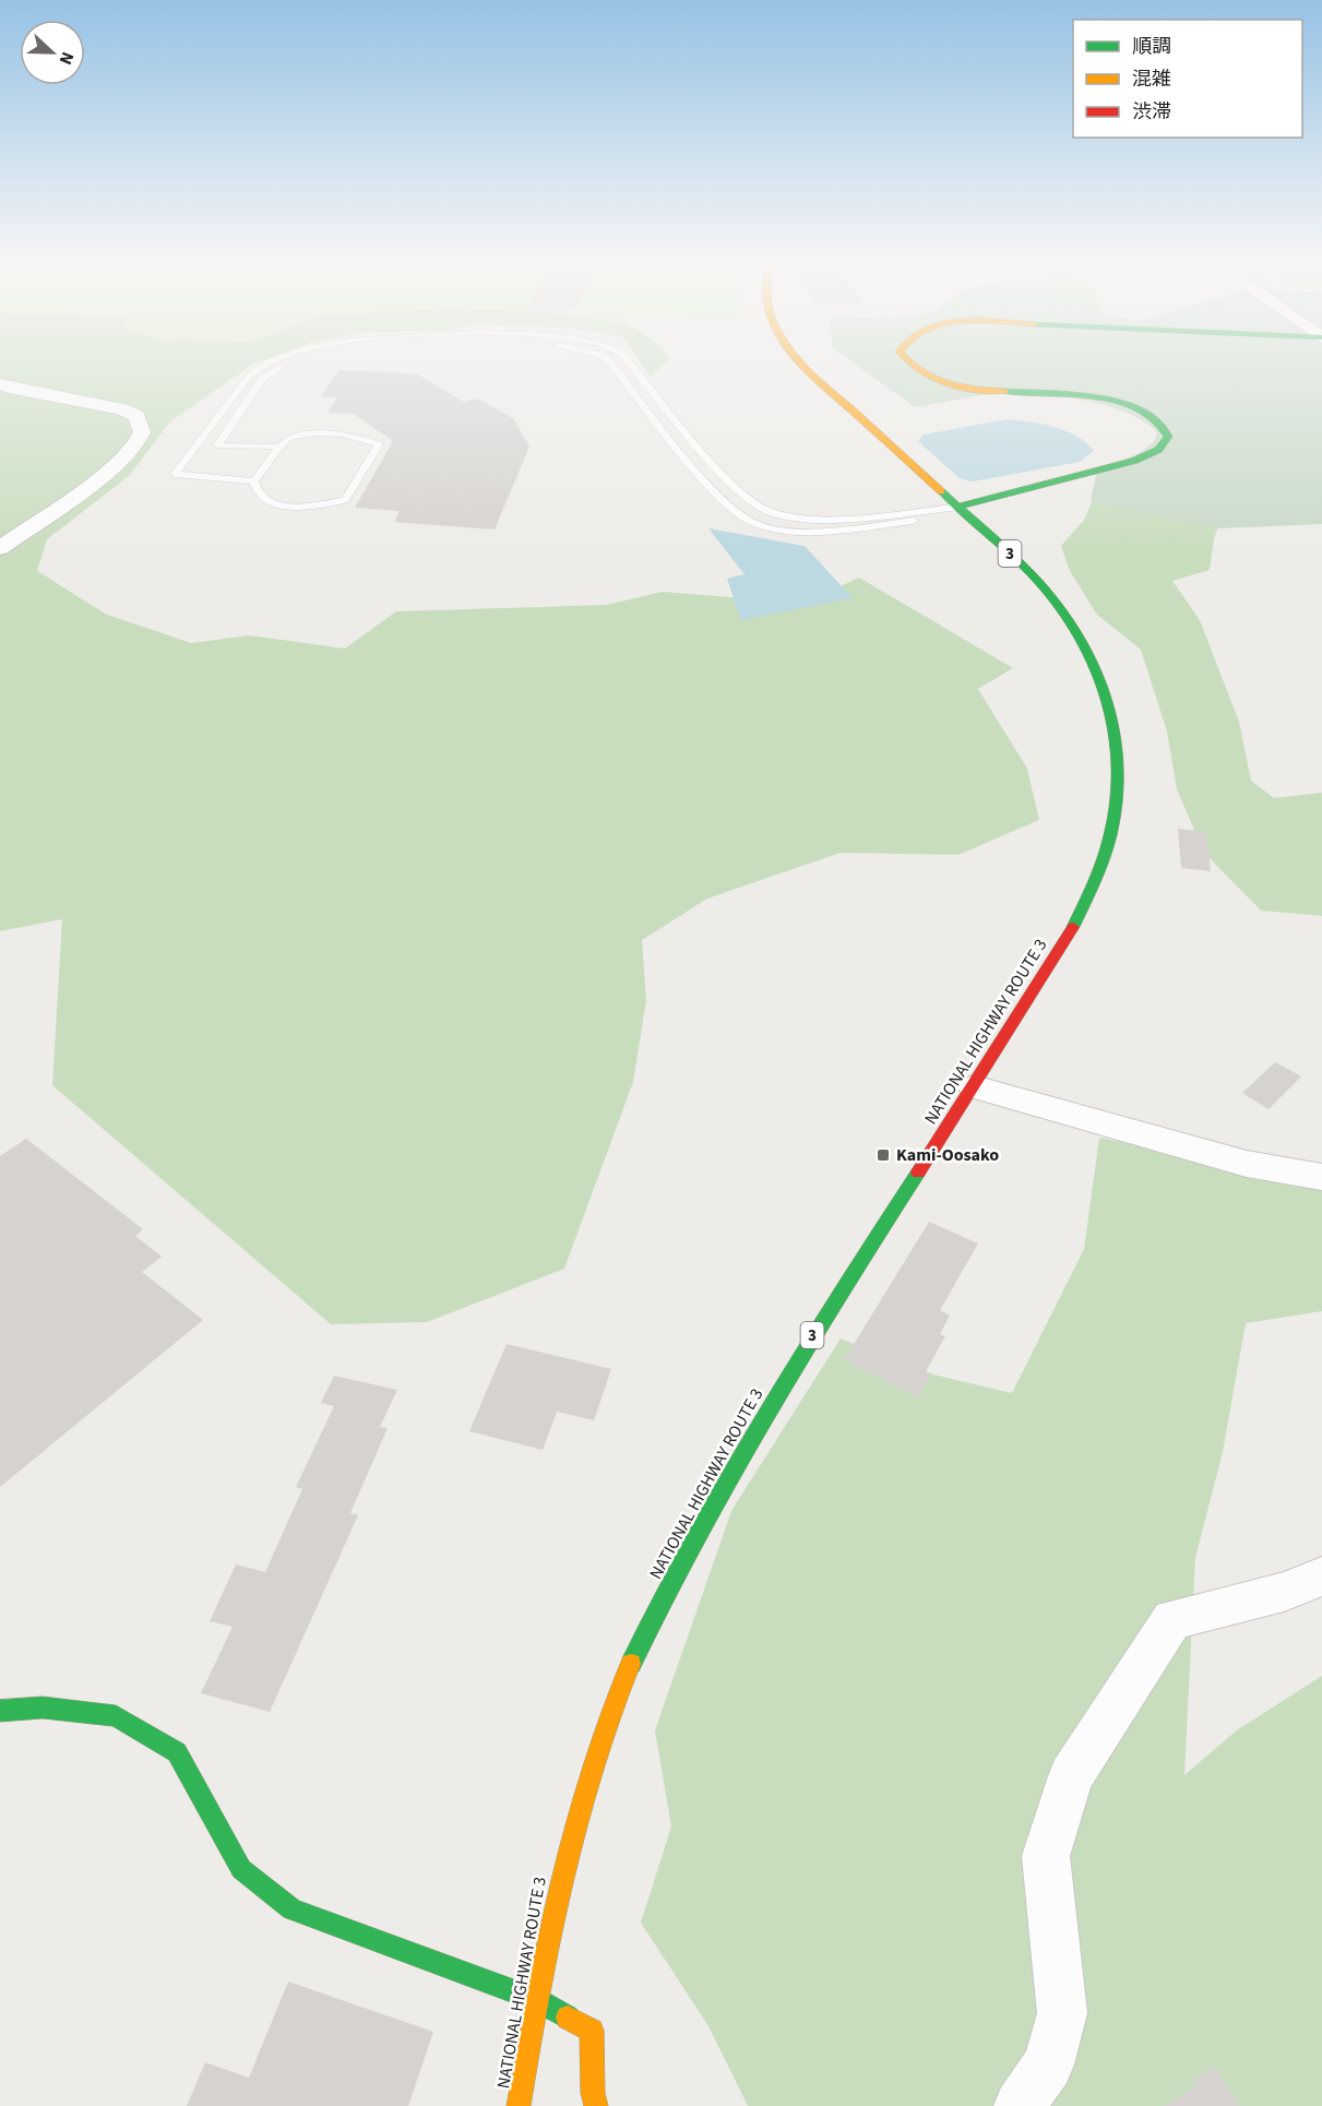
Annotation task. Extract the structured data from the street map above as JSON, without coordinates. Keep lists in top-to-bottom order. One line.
{"streets":{"main road":["3","NATIONAL HIGHWAY ROUTE 3"]},"places":{"transit":["Kami-Oosako"]},"legend":["順調","混雑","渋滞"],"north":"right"}
